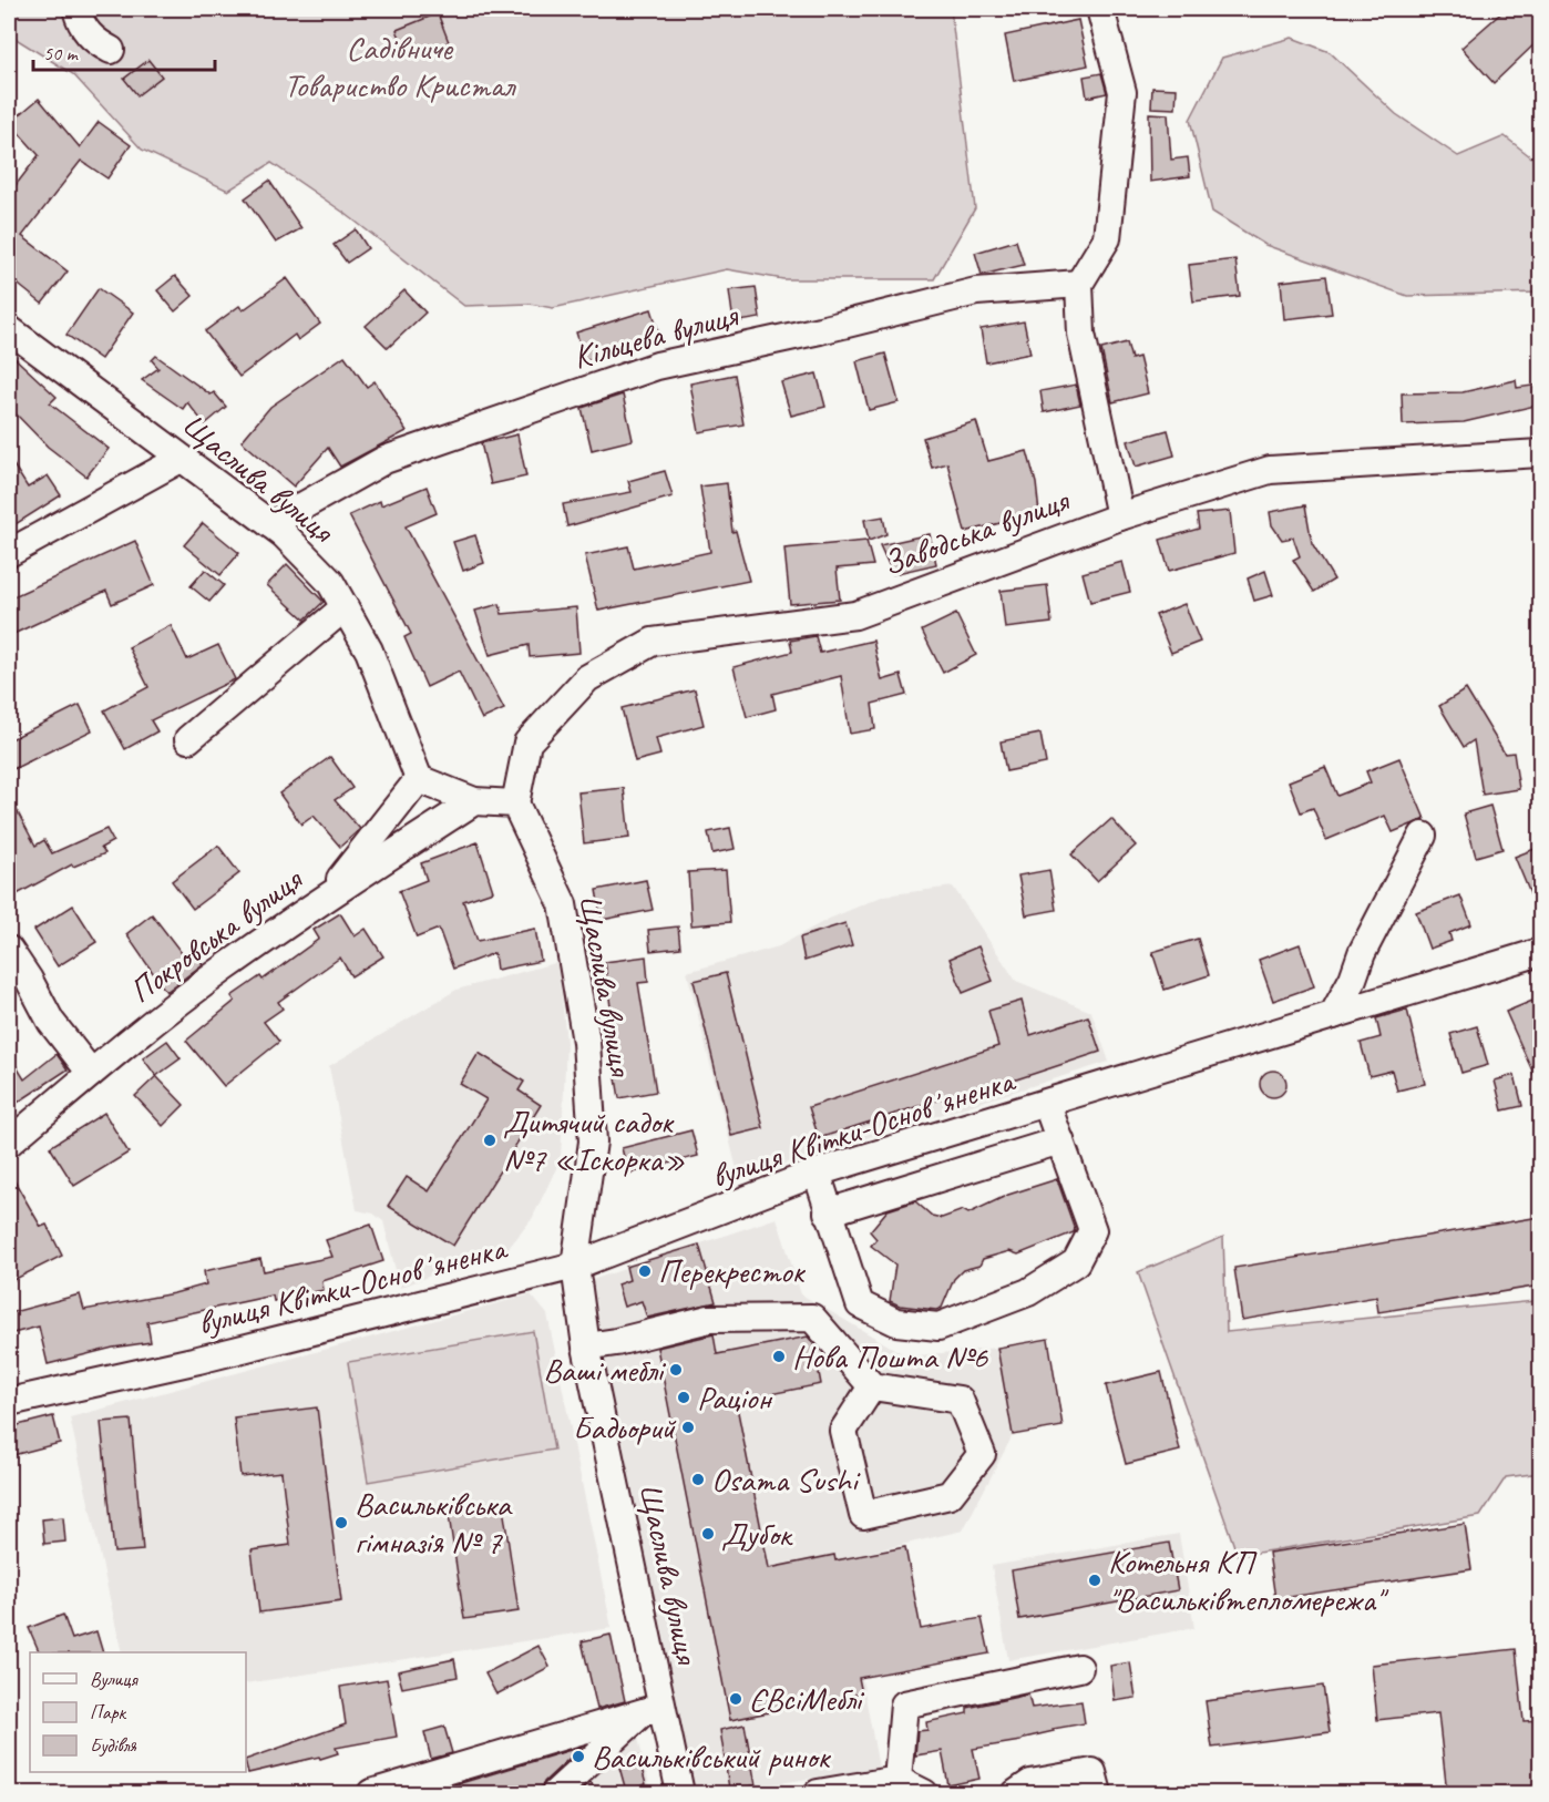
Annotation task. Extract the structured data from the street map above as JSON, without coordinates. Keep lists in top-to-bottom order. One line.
{"streets":{"street":["Кільцева вулиця","Щаслива вулиця","Заводська вулиця","Покровська вулиця","вулиця Квітки-Основʼяненка"]},"crossings":[["Кільцева вулиця","Щаслива вулиця"],["Щаслива вулиця","Заводська вулиця"],["Щаслива вулиця","вулиця Квітки-Основʼяненка"]],"parks":["Садівниче Товариство Кристал"],"places":["Дитячий садок №7 «Іскорка»","Перекресток","Нова Пошта №6","Ваші меблі","Раціон","Бадьорий","Osama Sushi","Васильківська гімназія № 7","Дубок","Котельня КП \"Васильківтепломережа\"","ЄВсіМеблі","Васильківський ринок"],"legend":["Вулиця","Парк","Будівля"],"scale_bar":"50 m"}
